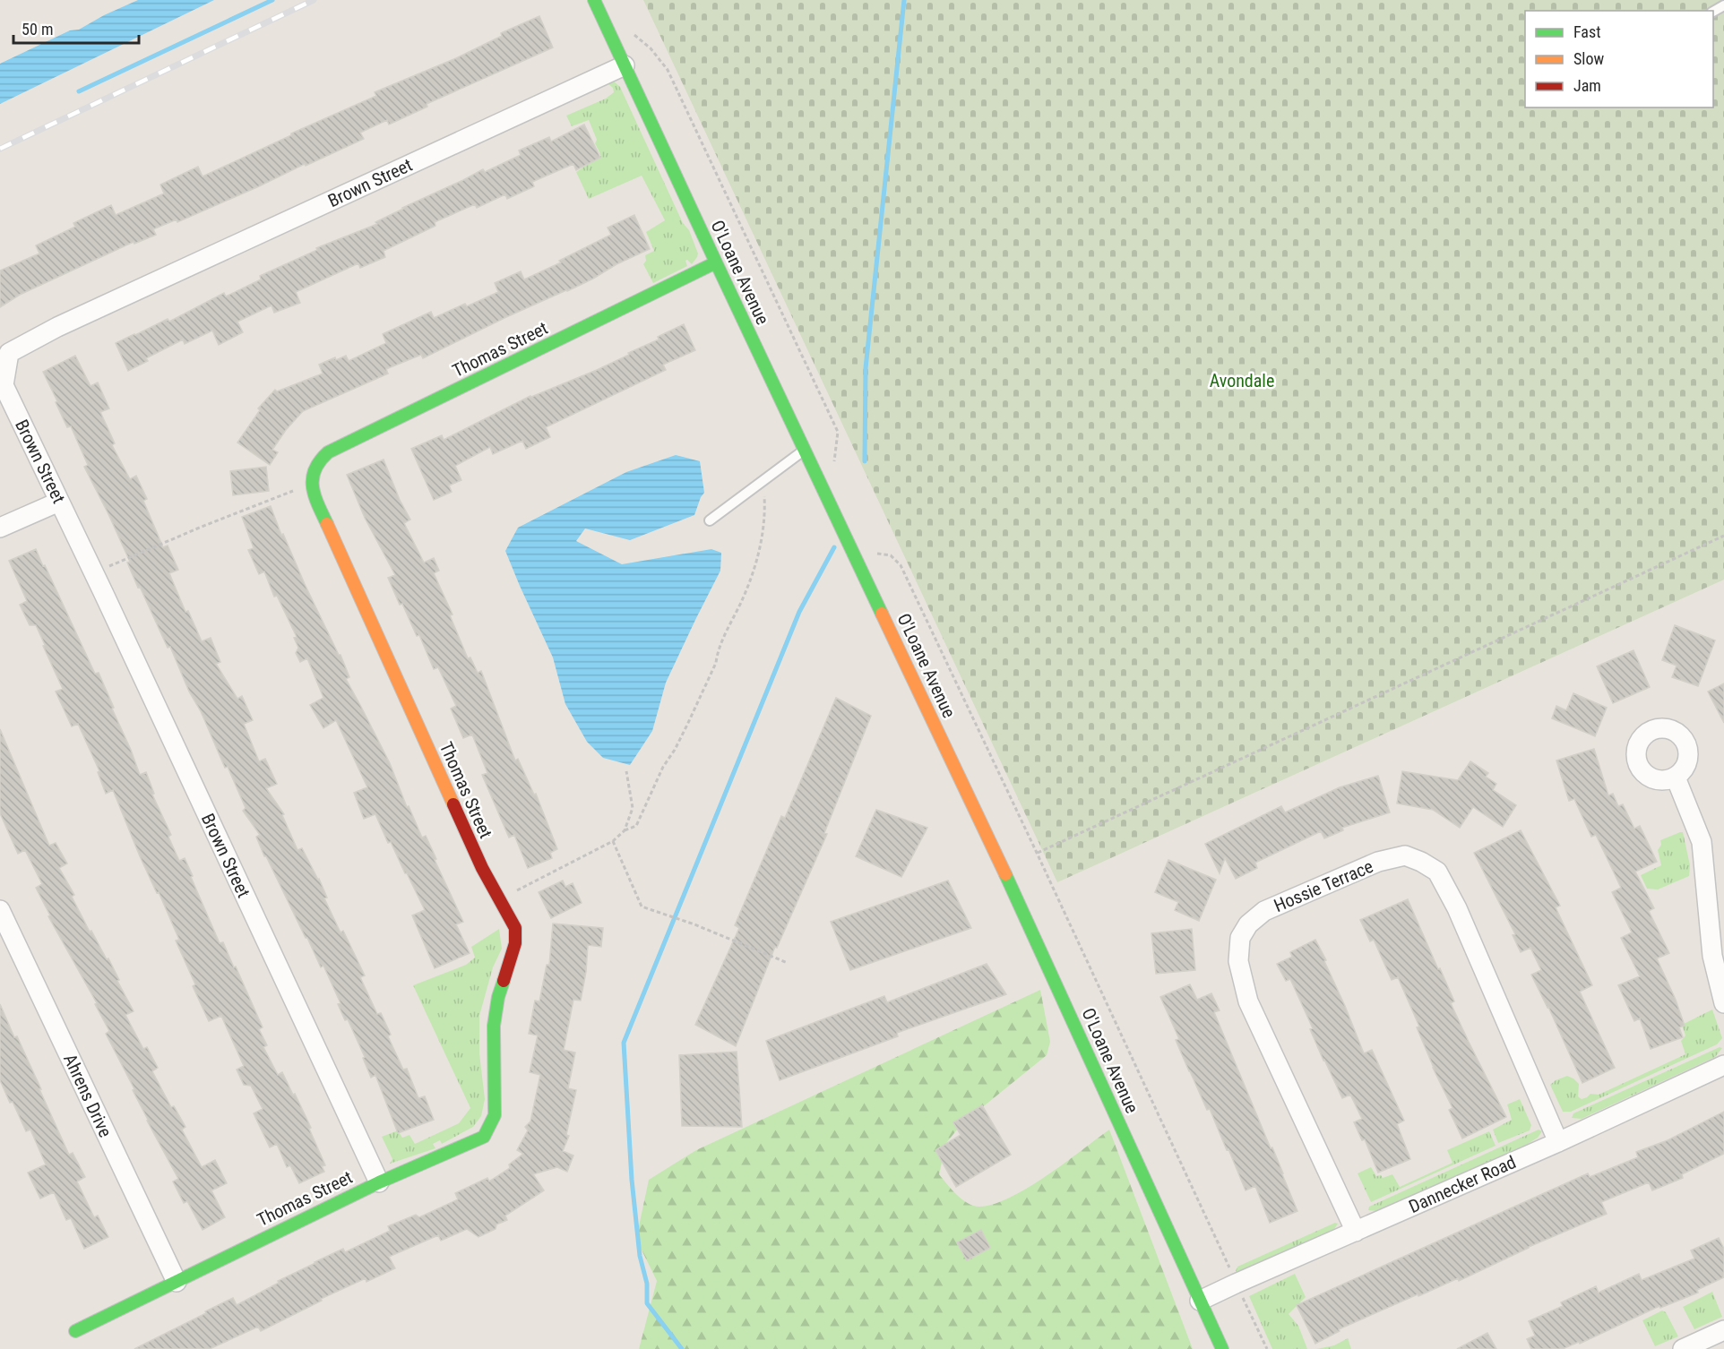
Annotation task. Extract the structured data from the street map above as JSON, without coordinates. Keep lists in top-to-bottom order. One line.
{"streets":{"street":["Brown Street","O'Loane Avenue","Thomas Street","Hossie Terrace","Ahrens Drive","Dannecker Road"]},"crossings":[["Brown Street","O'Loane Avenue"],["Brown Street","Thomas Street"],["O'Loane Avenue","Thomas Street"],["O'Loane Avenue","Dannecker Road"],["Thomas Street","Ahrens Drive"],["Hossie Terrace","Dannecker Road"]],"parks":["Avondale"],"legend":["Fast","Slow","Jam"],"scale_bar":"50 m"}
